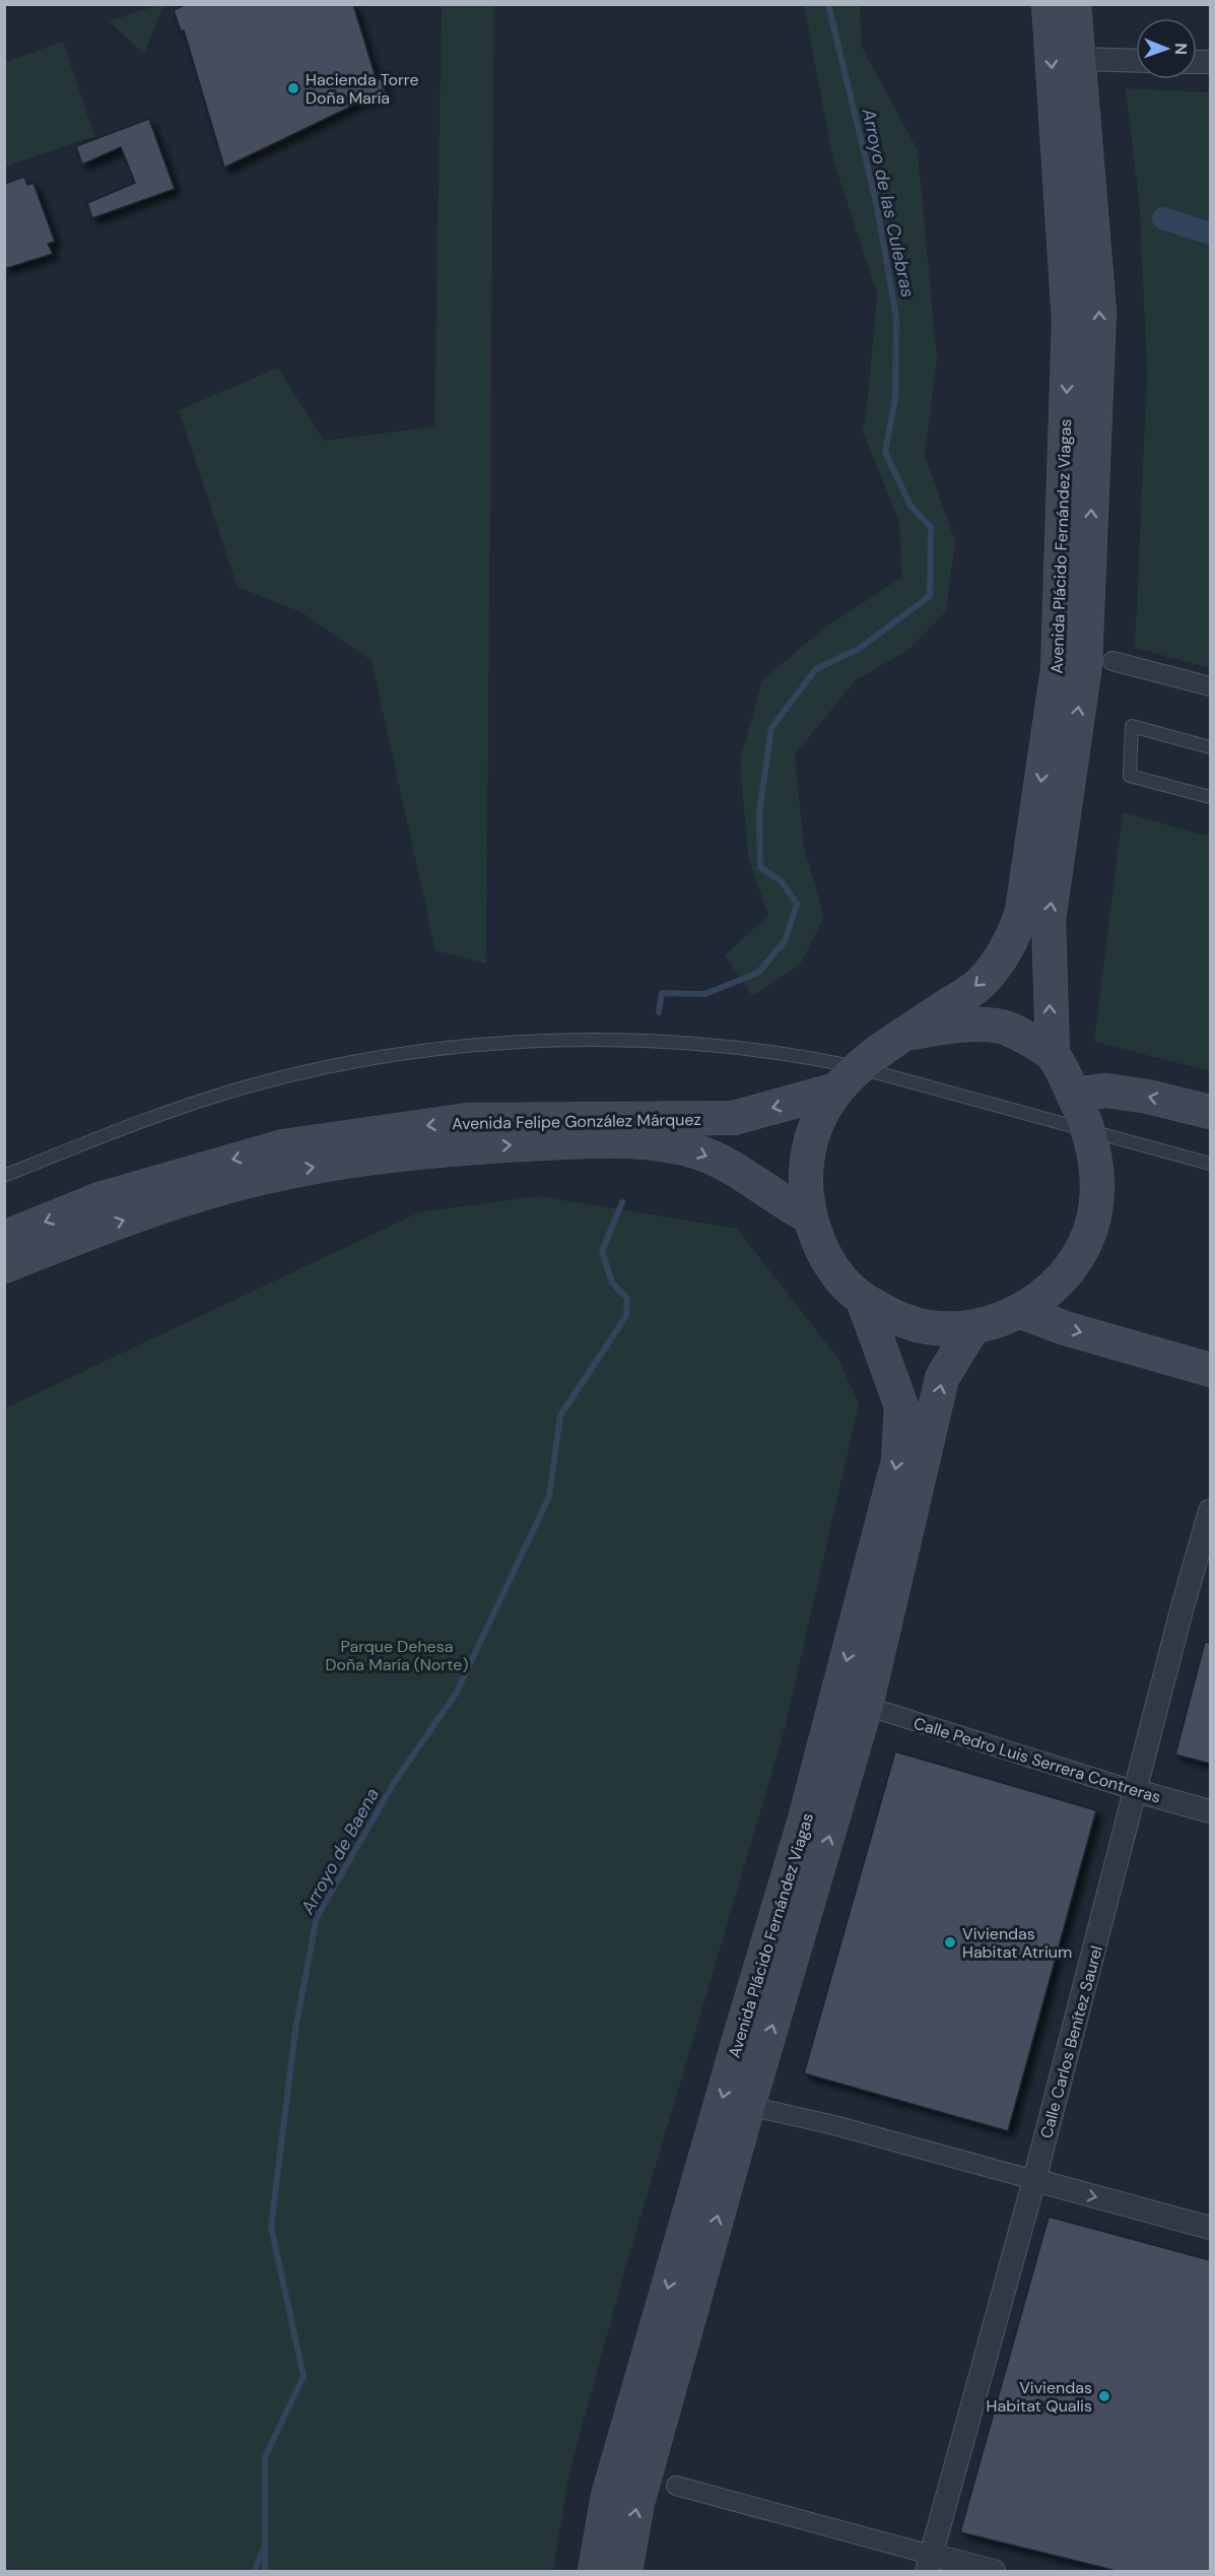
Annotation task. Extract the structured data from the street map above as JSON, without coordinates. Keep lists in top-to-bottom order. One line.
{"streets":{"main road":["Avenida Plácido Fernández Viagas","Avenida Felipe González Márquez"],"street":["Calle Pedro Luis Serrera Contreras","Calle Carlos Benítez Saurel"]},"crossings":[["Avenida Plácido Fernández Viagas","Avenida Felipe González Márquez"],["Avenida Plácido Fernández Viagas","Calle Pedro Luis Serrera Contreras"],["Calle Pedro Luis Serrera Contreras","Calle Carlos Benítez Saurel"]],"water":["Arroyo de las Culebras","Arroyo de Baena"],"parks":["Parque Dehesa Doña María (Norte)"],"places":["Hacienda Torre Doña María","Viviendas Habitat Atrium","Viviendas Habitat Qualis"],"north":"right"}
